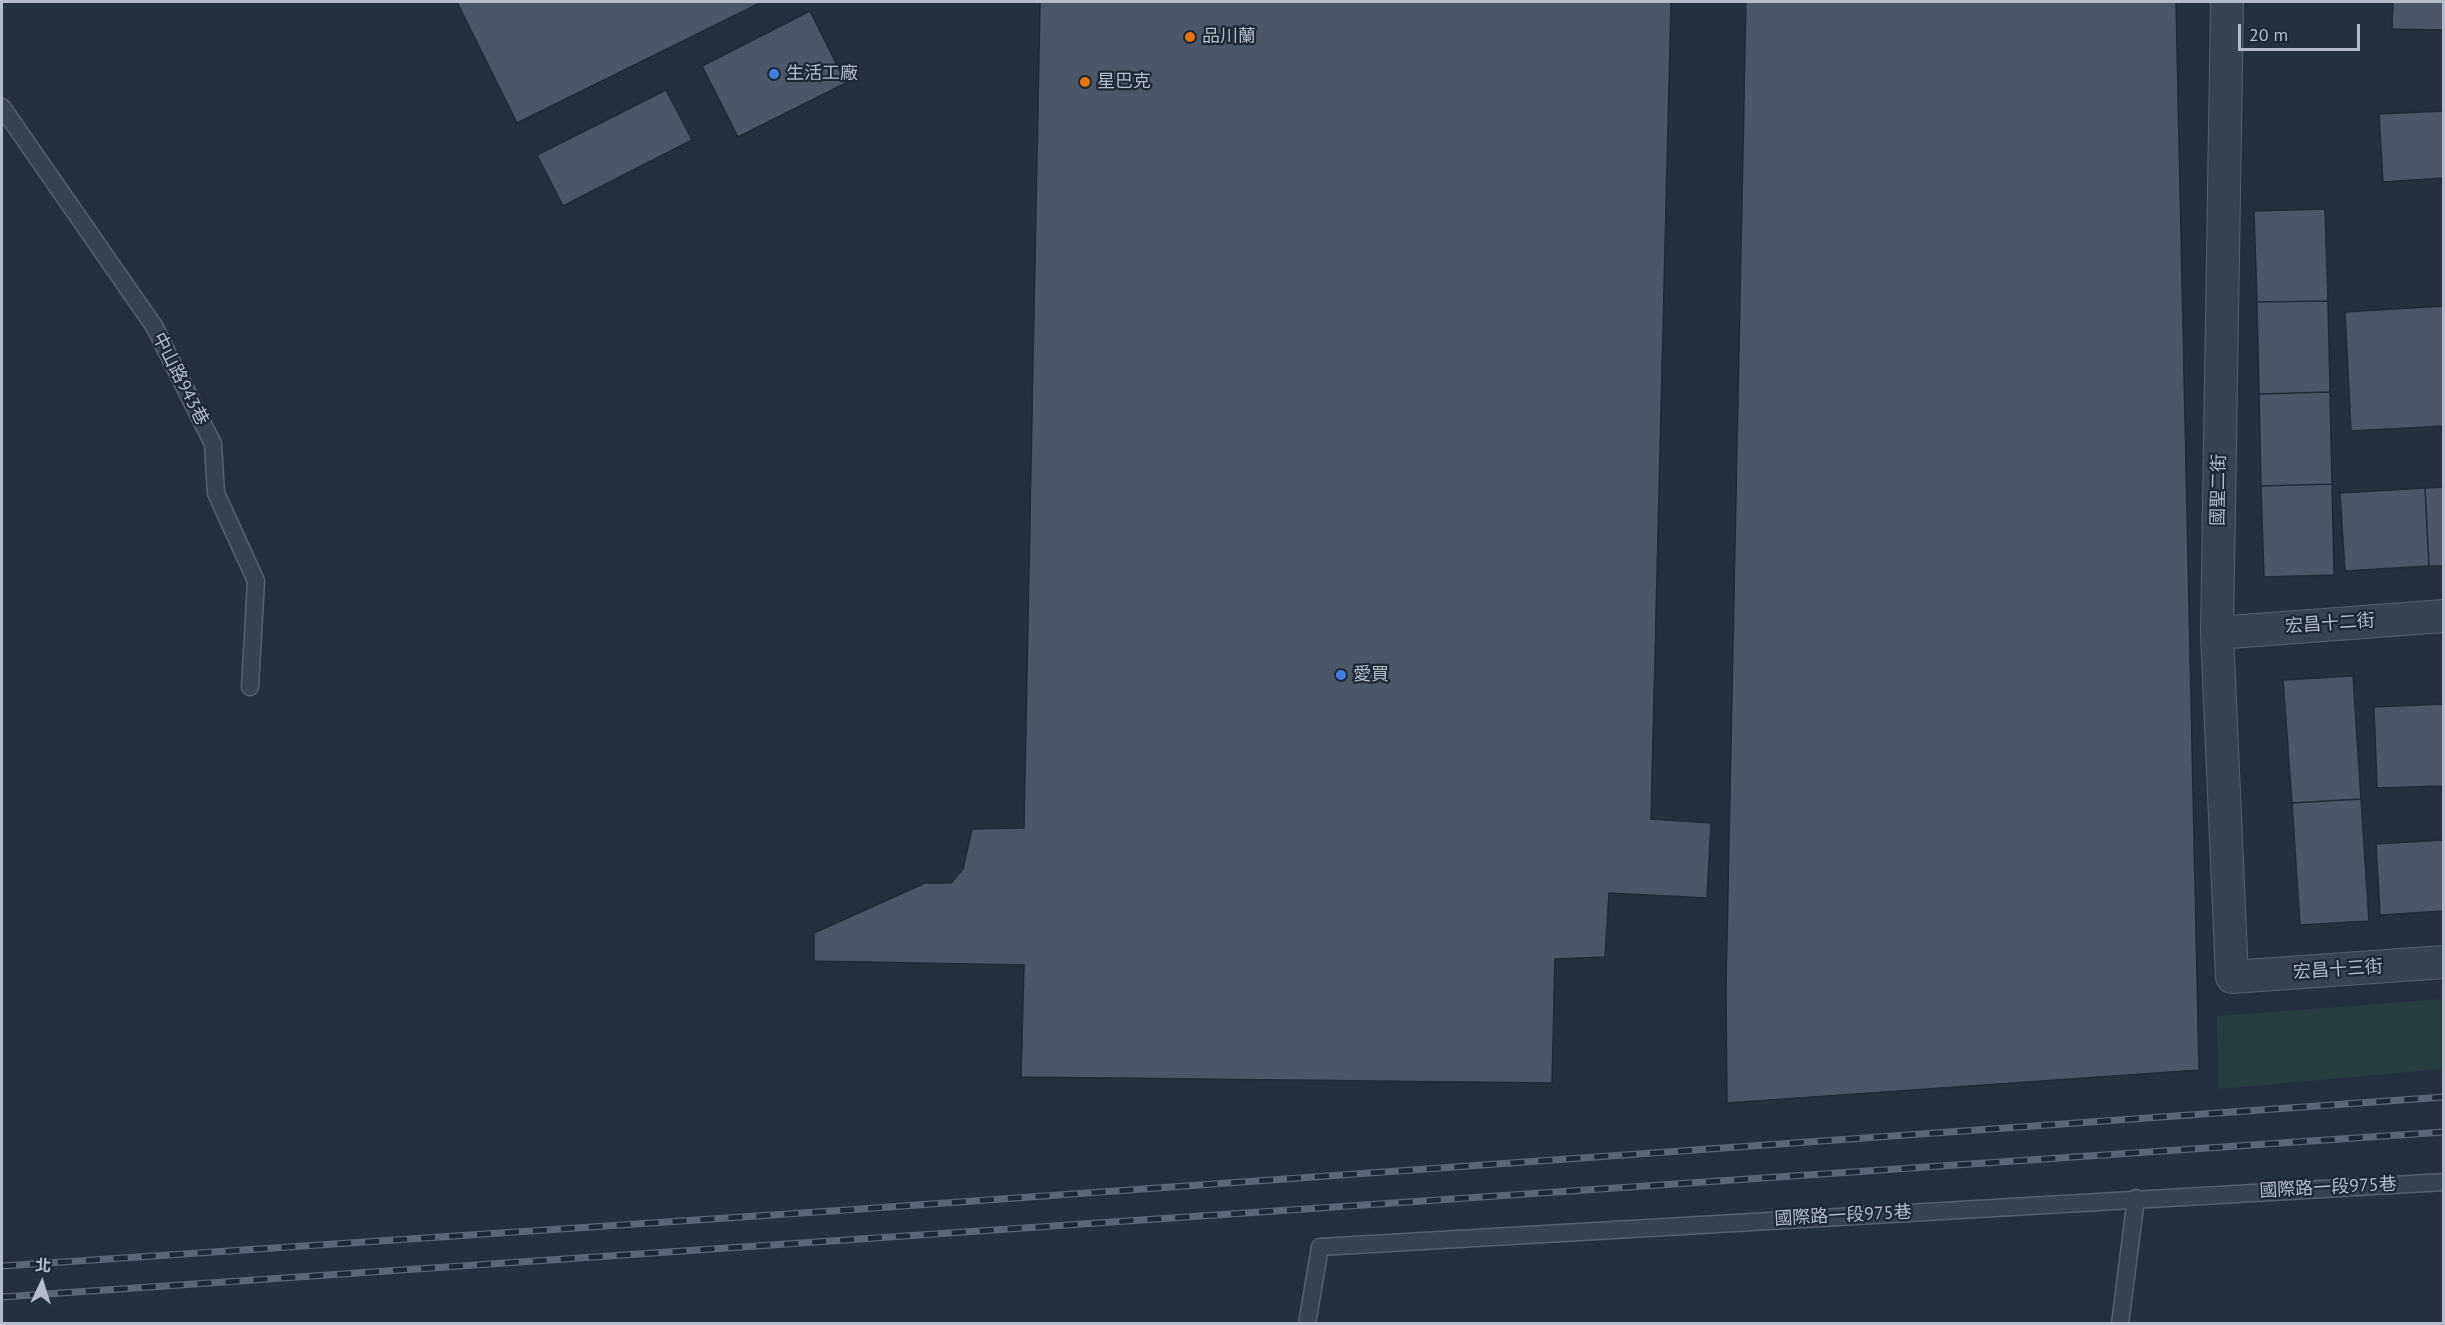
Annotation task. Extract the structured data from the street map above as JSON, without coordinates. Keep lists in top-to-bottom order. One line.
{"streets":{"street":["國聖二街","宏昌十二街","宏昌十三街"],"lane":["中山路943巷","國際路一段975巷"]},"crossings":[["國聖二街","宏昌十二街"],["國聖二街","宏昌十三街"]],"places":["品川蘭","生活工廠","星巴克","愛買"],"scale_bar":"20 m","north":"top"}
